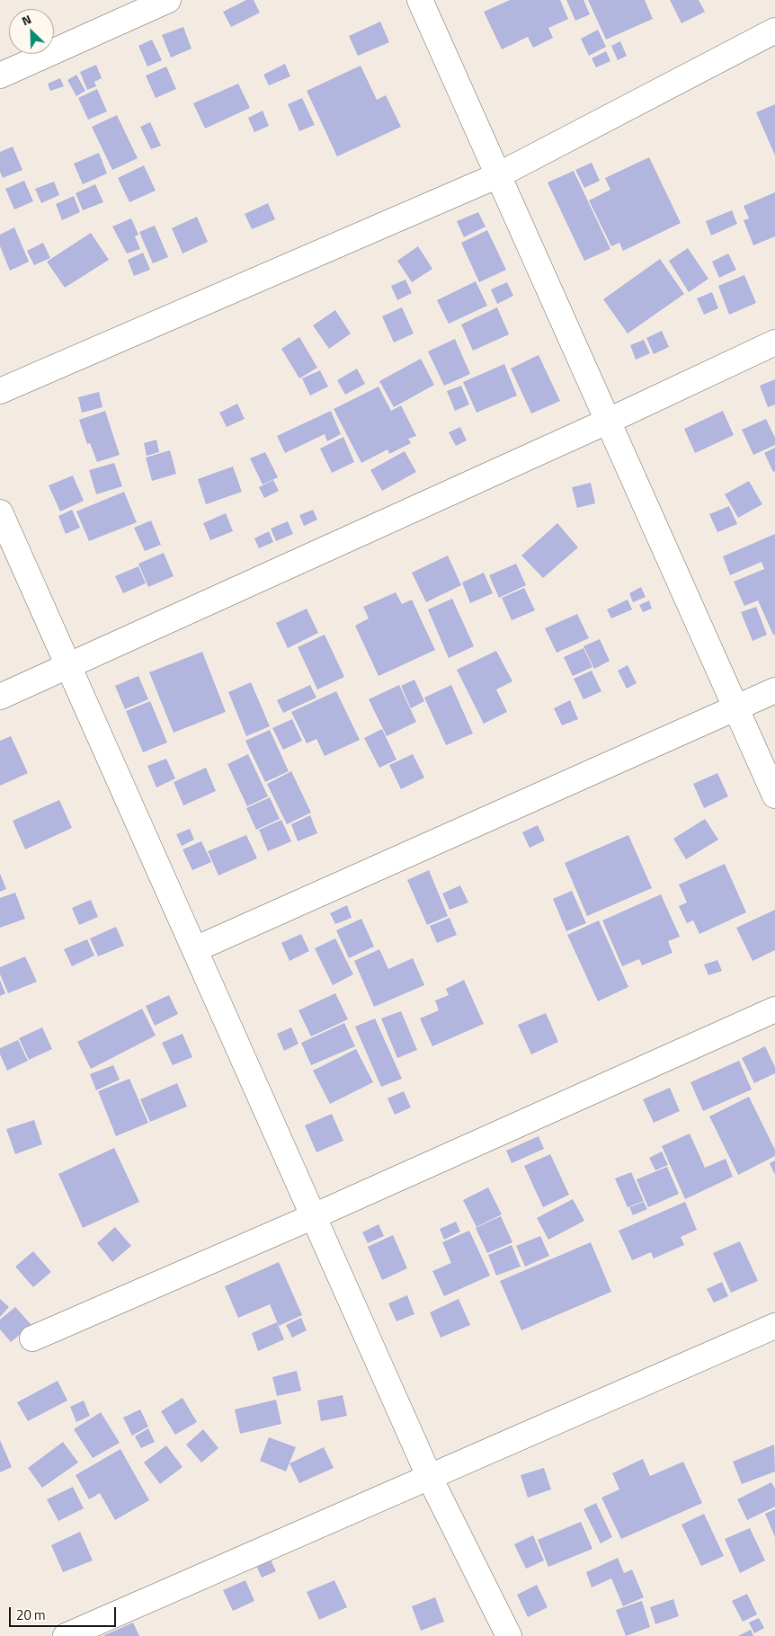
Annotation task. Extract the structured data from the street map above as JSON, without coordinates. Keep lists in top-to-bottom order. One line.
{"scale_bar":"20 m","north":"top left"}
